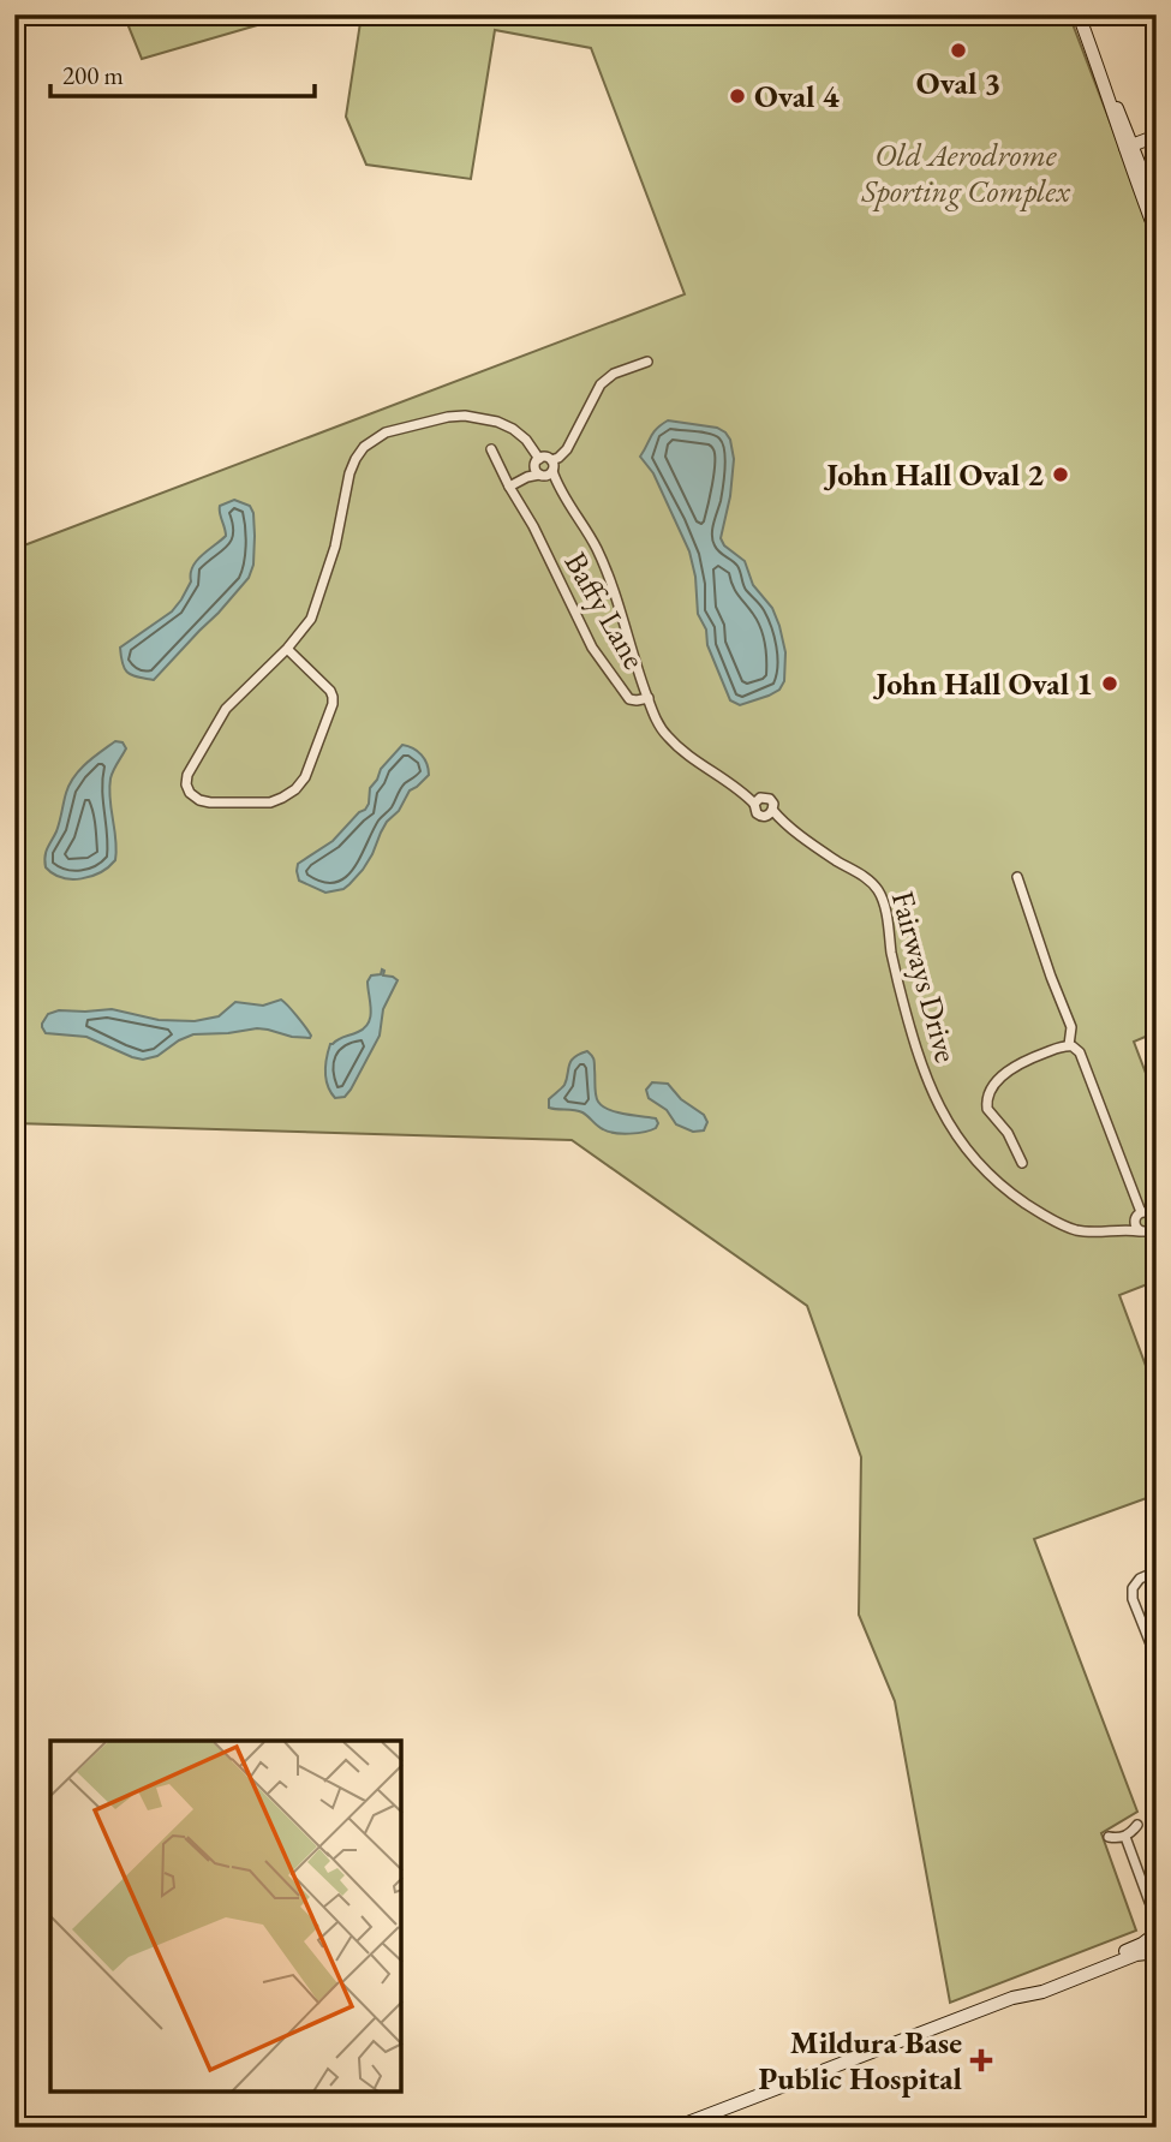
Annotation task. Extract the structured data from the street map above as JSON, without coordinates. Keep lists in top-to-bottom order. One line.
{"streets":{"street":["Baffy Lane","Fairways Drive"]},"parks":["Old Aerodrome Sporting Complex"],"places":{"other":["Oval 3","Oval 4","John Hall Oval 2","John Hall Oval 1"],"health":["Mildura Base Public Hospital"]},"scale_bar":"200 m"}
